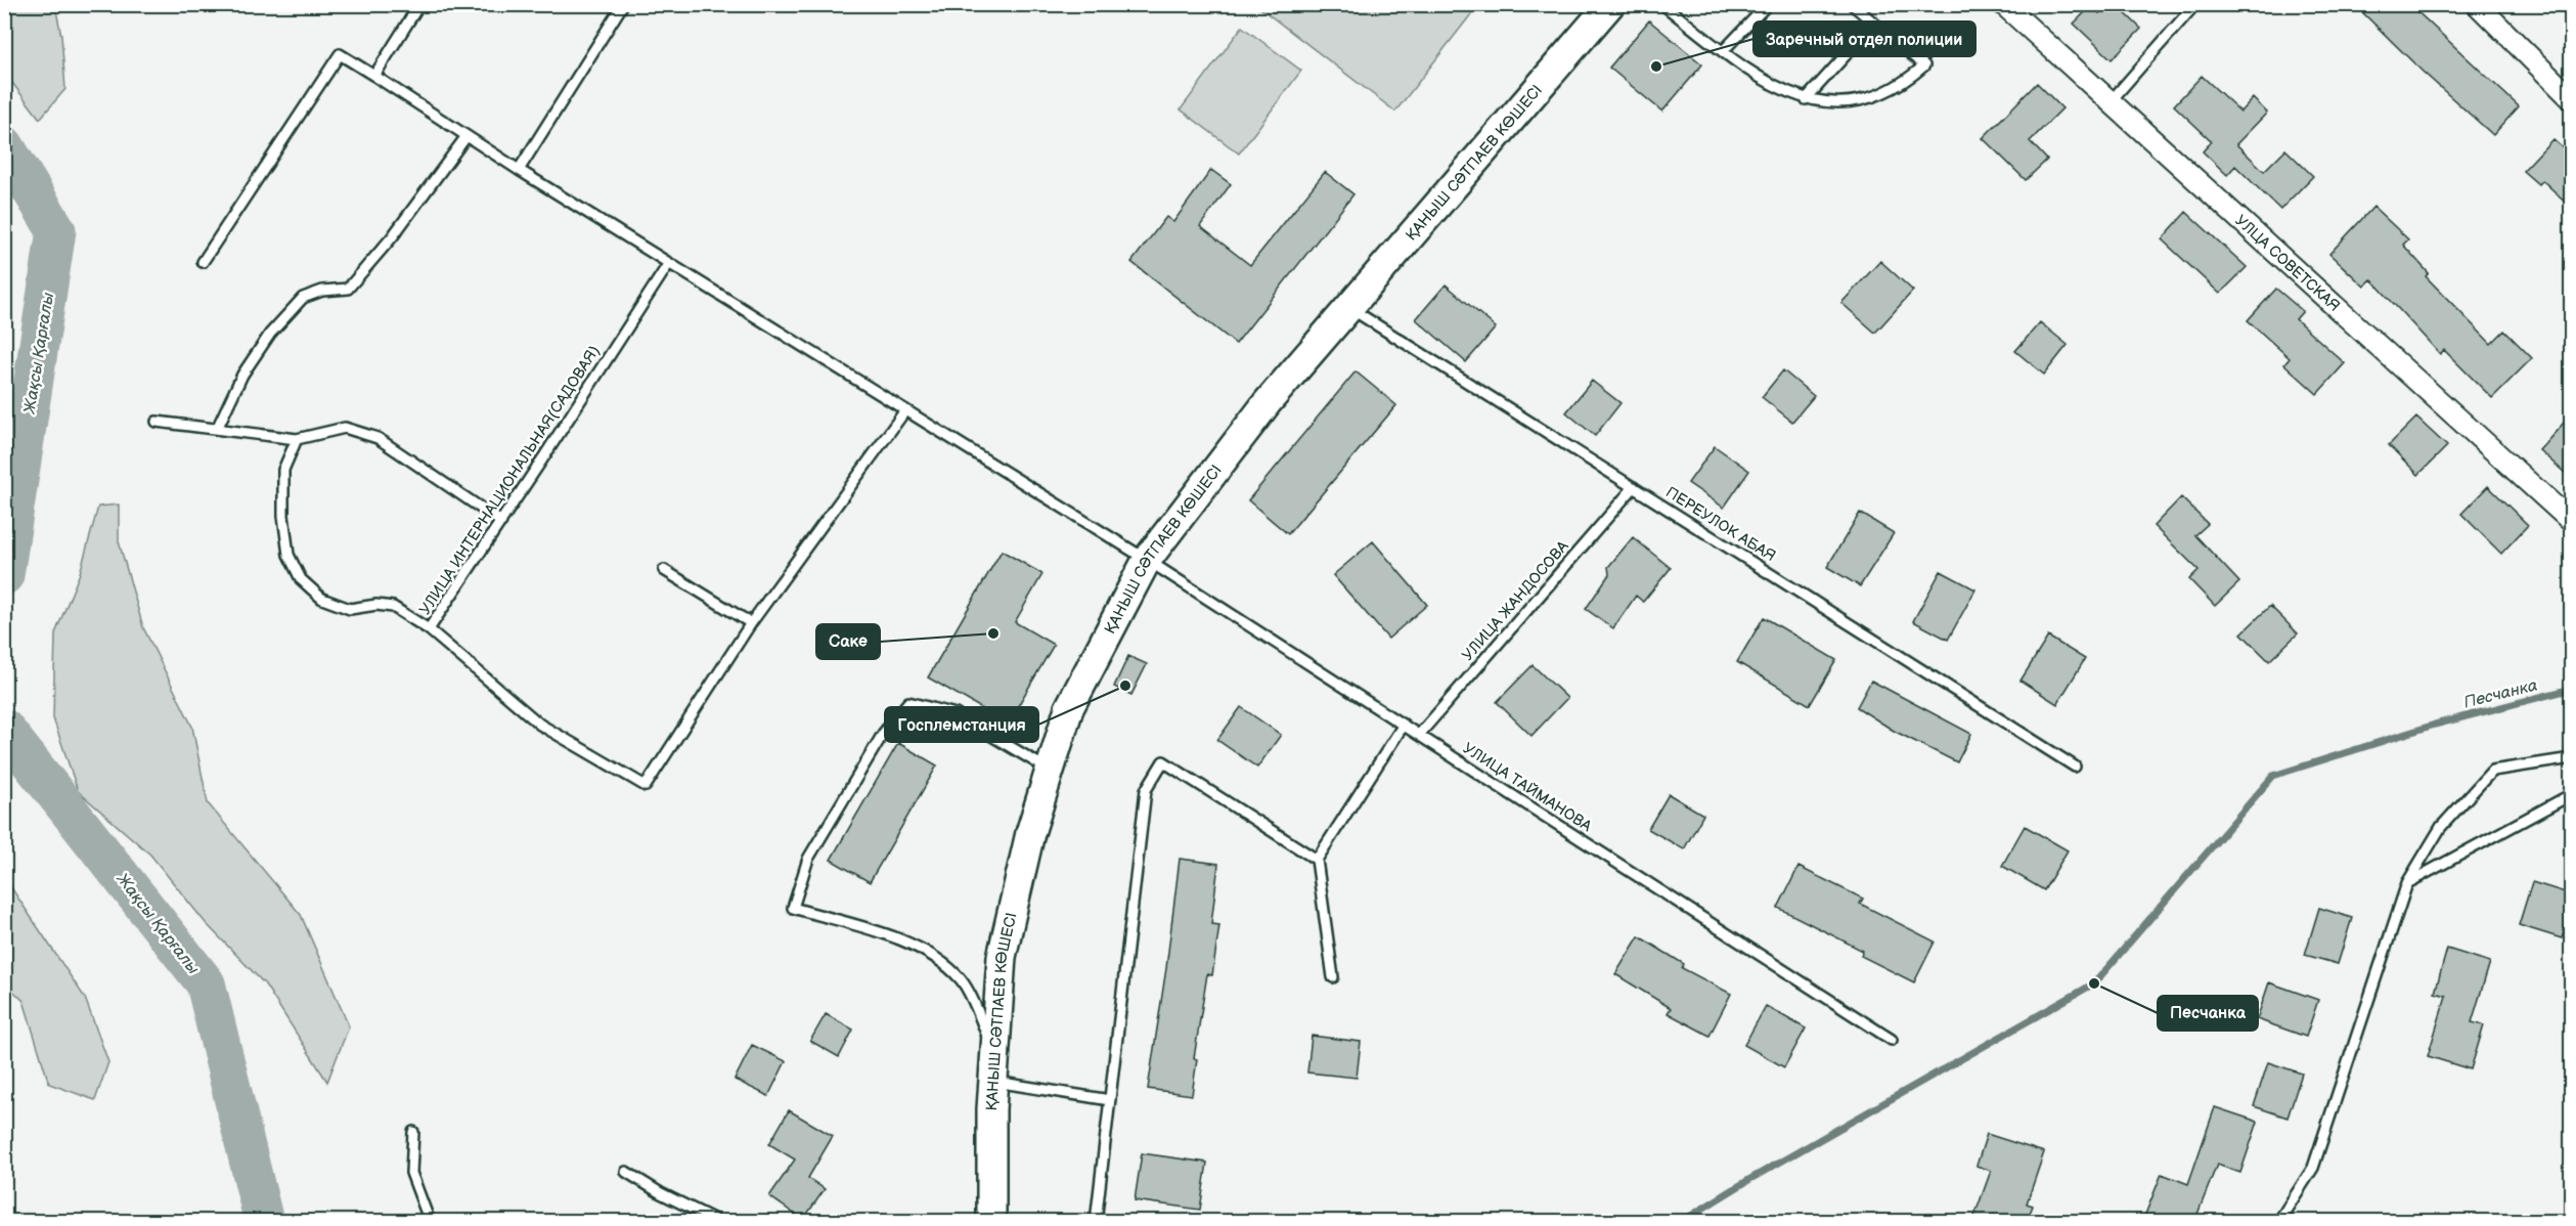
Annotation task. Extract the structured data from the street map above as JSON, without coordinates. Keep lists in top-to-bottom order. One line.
{"streets":{"street":["ҚАНЫШ СӘТПАЕВ КӨШЕСІ","УЛЦА СОВЕТСКАЯ"],"lane":["УЛИЦА ИНТЕРНАЦИОНАЛЬНАЯ(САДОВАЯ)","ПЕРЕУЛОК АБАЯ","УЛИЦА ЖАНДОСОВА","УЛИЦА ТАЙМАНОВА"]},"crossings":[["ҚАНЫШ СӘТПАЕВ КӨШЕСІ","ПЕРЕУЛОК АБАЯ"],["ҚАНЫШ СӘТПАЕВ КӨШЕСІ","УЛИЦА ТАЙМАНОВА"],["УЛИЦА ИНТЕРНАЦИОНАЛЬНАЯ(САДОВАЯ)","УЛИЦА ТАЙМАНОВА"],["ПЕРЕУЛОК АБАЯ","УЛИЦА ЖАНДОСОВА"],["УЛИЦА ЖАНДОСОВА","УЛИЦА ТАЙМАНОВА"]],"water":["Жақсы Қарғалы","Песчанка"],"places":["Заречный отдел полиции","Саке","Госплемстанция","Песчанка"]}
